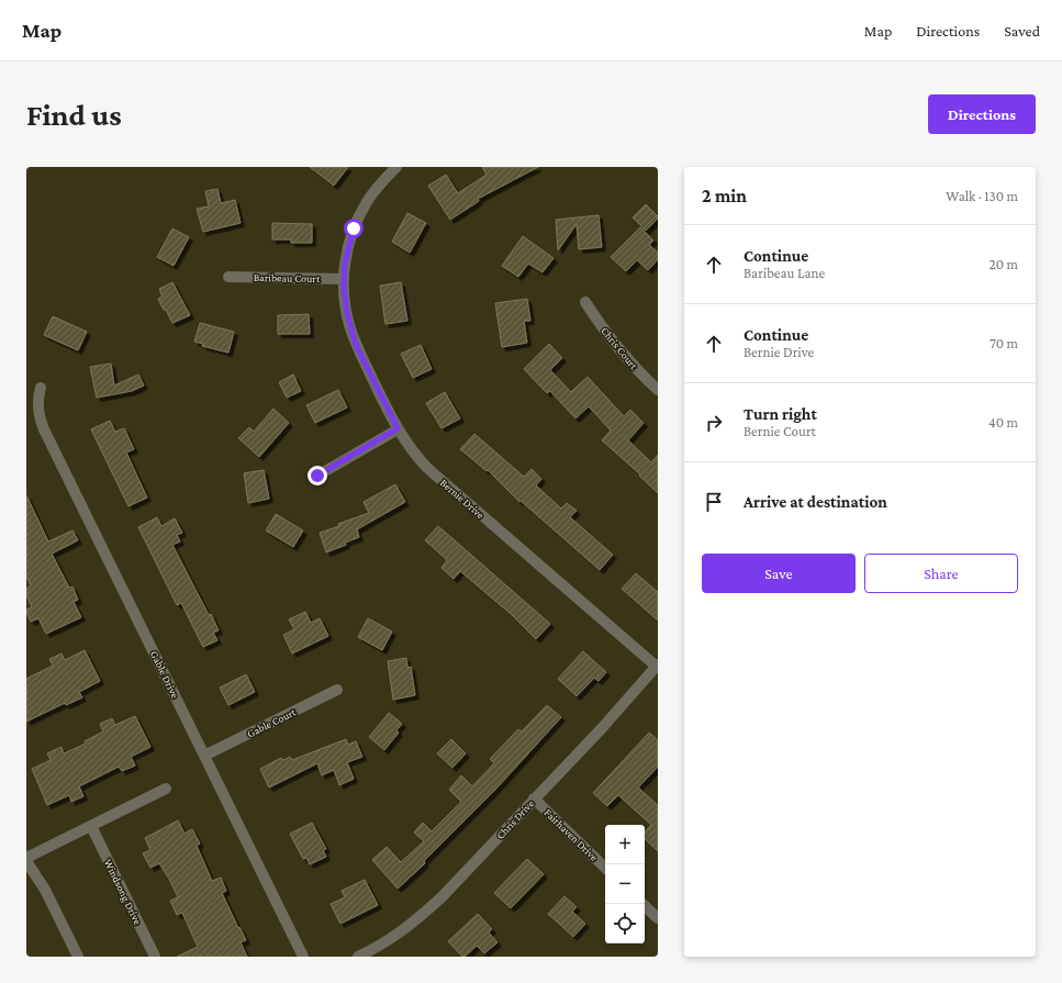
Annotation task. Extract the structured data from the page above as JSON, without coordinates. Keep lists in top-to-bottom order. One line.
{"streets":{"street":["Baribeau Court","Chris Court","Bernie Drive","Gable Drive","Gable Court","Chris Drive","Fairhaven Drive","Windsong Drive"]},"crossings":[["Baribeau Court","Bernie Drive"],["Bernie Drive","Chris Drive"],["Gable Drive","Gable Court"],["Chris Drive","Fairhaven Drive"]],"page":{"header":"Map","nav":["Map","Directions","Saved"],"buttons":["Directions",["Save","Share"]],"title":"Find us","heading":["2 min","Walk · 130 m"],"list":[["Continue","Baribeau Lane","20 m"],["Continue","Bernie Drive","70 m"],["Turn right","Bernie Court","40 m"],"Arrive at destination"],"map_buttons":["+","−"]}}
